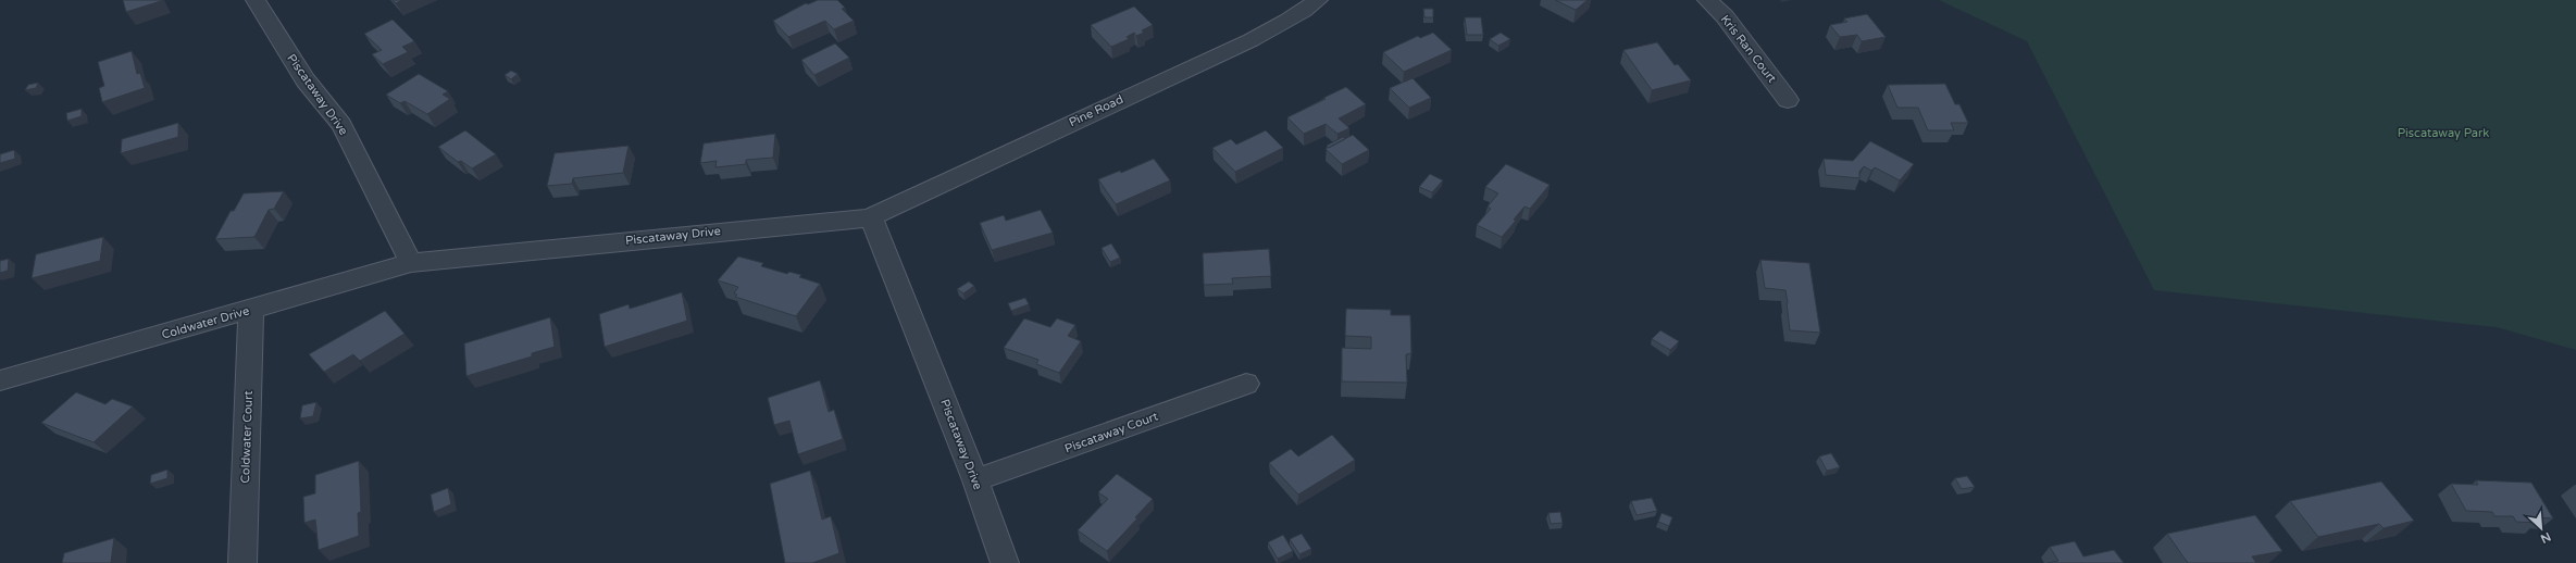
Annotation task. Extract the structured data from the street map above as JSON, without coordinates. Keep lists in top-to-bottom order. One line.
{"streets":{"street":["Kris Ran Court","Piscataway Drive","Pine Road","Coldwater Drive","Piscataway Court","Coldwater Court"]},"crossings":[["Piscataway Drive","Pine Road"],["Piscataway Drive","Coldwater Drive"],["Piscataway Drive","Piscataway Court"],["Coldwater Drive","Coldwater Court"]],"parks":["Piscataway Park"],"north":"bottom right"}
